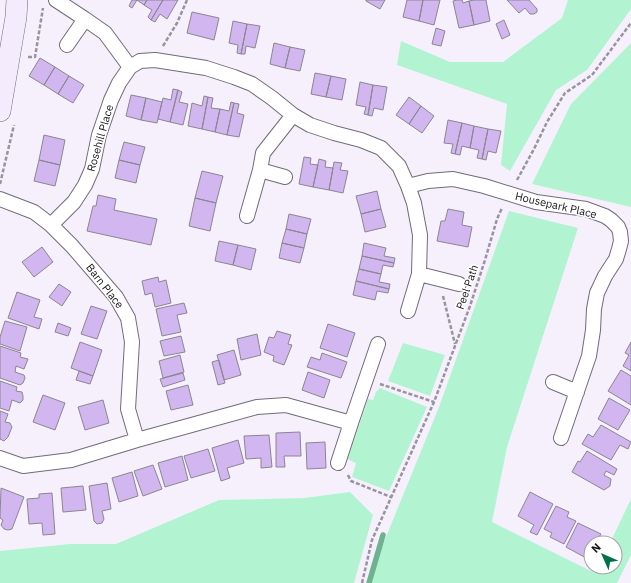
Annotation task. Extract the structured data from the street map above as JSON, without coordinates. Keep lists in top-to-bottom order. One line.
{"streets":{"street":["Rosehill Place","Housepark Place","Barn Place"],"path":["Peel Path"]},"crossings":[["Rosehill Place","Barn Place"],["Housepark Place","Peel Path"]],"north":"top left"}
